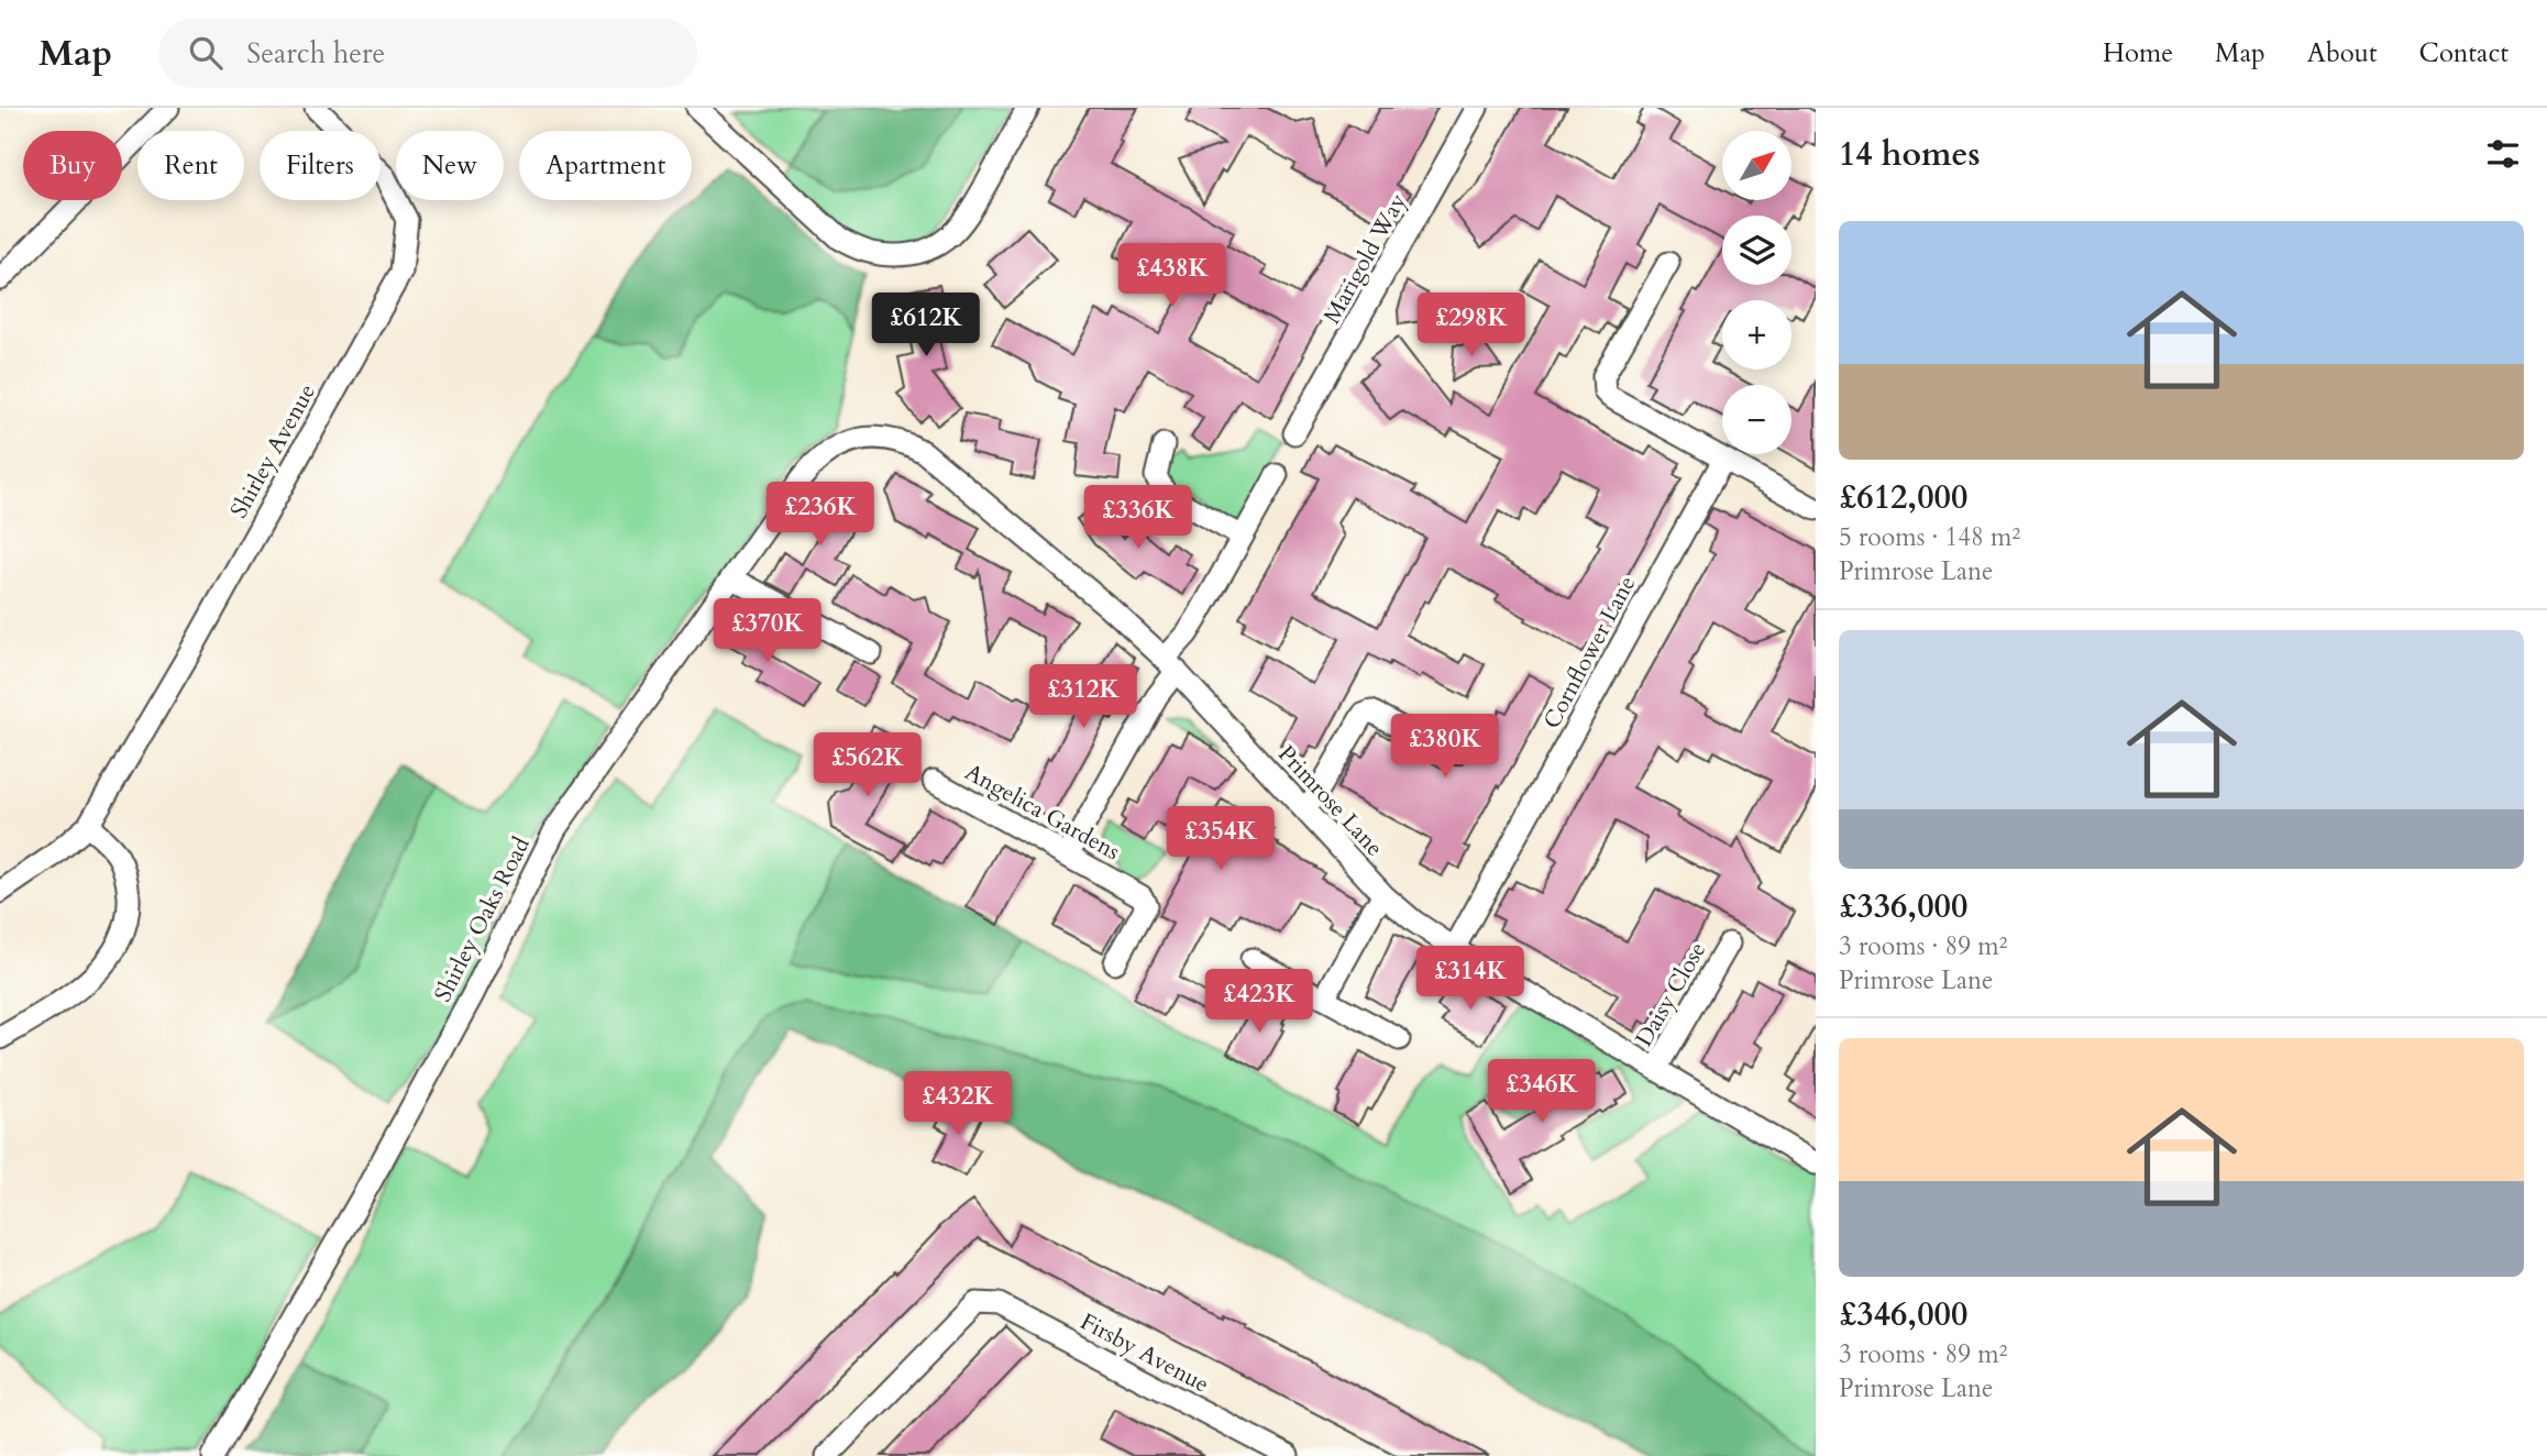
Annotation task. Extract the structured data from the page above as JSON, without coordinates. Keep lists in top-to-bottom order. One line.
{"streets":{"street":["Marigold Way","Shirley Avenue","Cornflower Lane","Primrose Lane","Angelica Gardens","Shirley Oaks Road","Daisy Close","Firsby Avenue"]},"crossings":[["Cornflower Lane","Primrose Lane"],["Primrose Lane","Shirley Oaks Road"],["Primrose Lane","Daisy Close"]],"north":"top right","page":{"header":"Map","search":"Search here","nav":["Home","Map","About","Contact"],"heading":"14 homes","map_buttons":["+","−"],"chip":["Buy","Rent","Filters","New","Apartment"],"list":[{"name":"£612,000","note":"5 rooms · 148 m² · Primrose Lane"},{"name":"£336,000","note":"3 rooms · 89 m² · Primrose Lane"},{"name":"£346,000","note":"3 rooms · 89 m² · Primrose Lane"}],"price":["£438K","£612K","£298K","£236K","£336K","£370K","£312K","£380K","£562K","£354K","£314K","£423K","£346K","£432K"]}}
